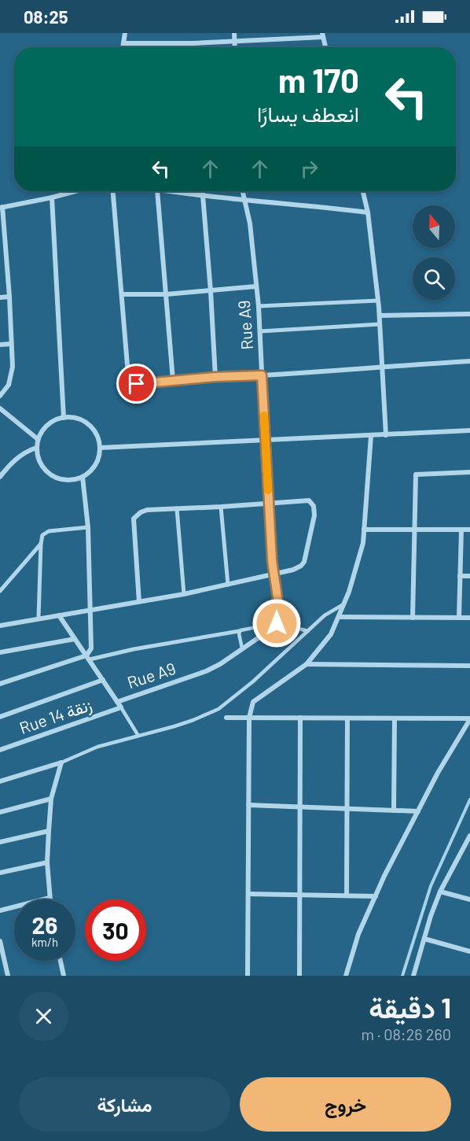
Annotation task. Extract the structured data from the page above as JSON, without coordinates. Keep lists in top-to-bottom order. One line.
{"streets":{"street":["Rue A9","Rue 14 زنقة"]},"north":"top","page":{"status":"08:25","turn":["170 m","انعطف يسارًا"],"speed":"26 km/h","limit":"30","heading":["1 دقيقة","260 m · 08:26"],"buttons":["خروج","مشاركة"]}}
